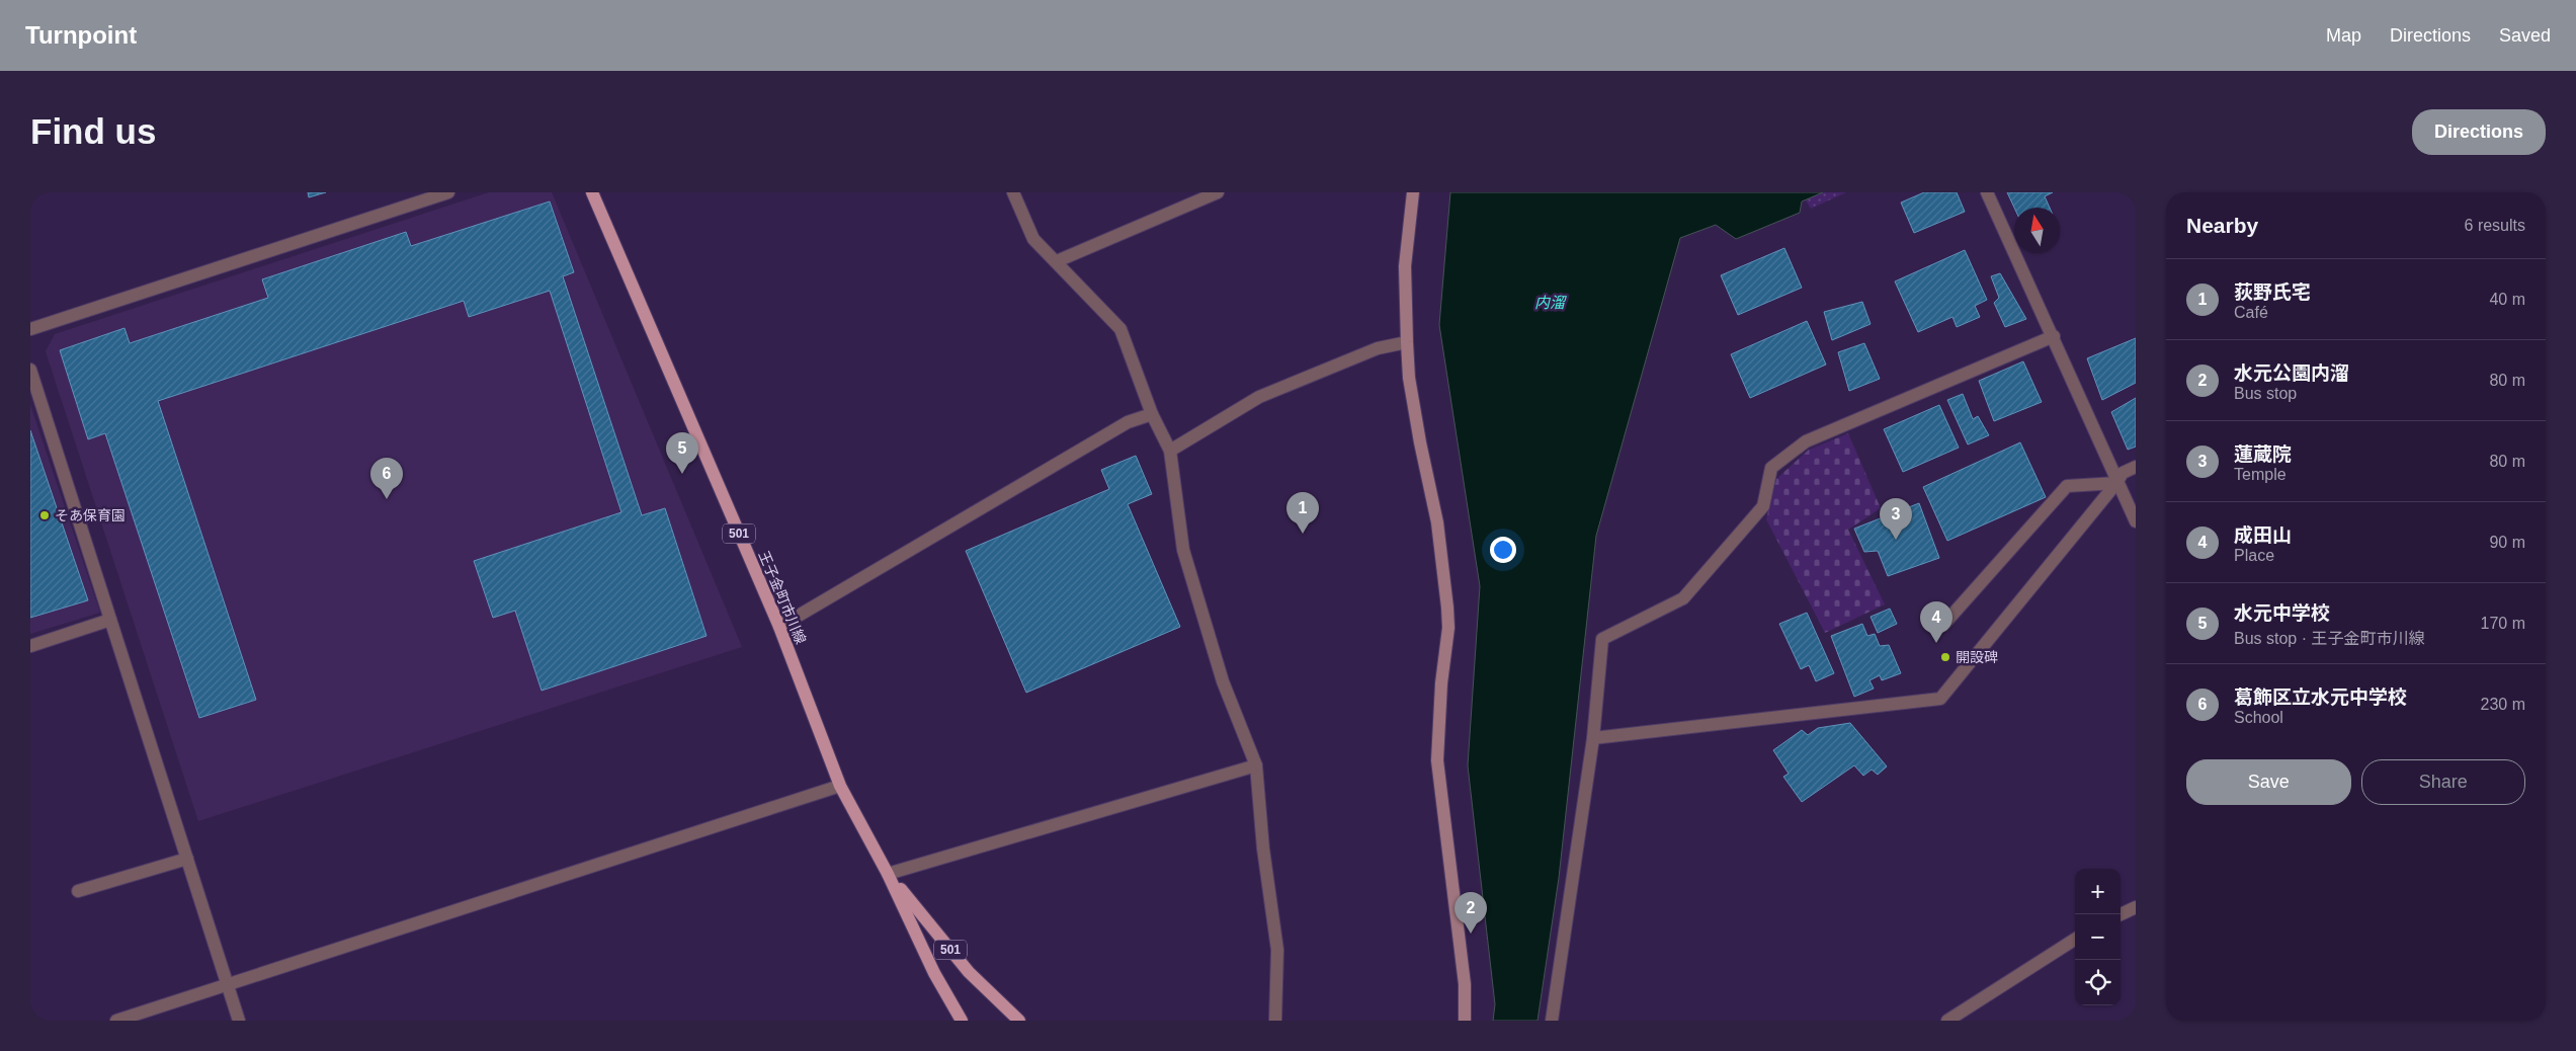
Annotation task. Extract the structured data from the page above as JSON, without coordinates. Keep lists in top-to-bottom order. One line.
{"streets":{"main road":["501","王子金町市川線"]},"water":["内溜"],"places":["そあ保育園","開設碑"],"north":"top","page":{"header":"Turnpoint","nav":["Map","Directions","Saved"],"buttons":["Directions",["Save","Share"]],"title":"Find us","heading":["Nearby","6 results"],"list":[{"mark":"1","name":"荻野氏宅","note":"Café","value":"40 m"},{"mark":"2","name":"水元公園内溜","note":"Bus stop","value":"80 m"},{"mark":"3","name":"蓮蔵院","note":"Temple","value":"80 m"},{"mark":"4","name":"成田山","note":"Place","value":"90 m"},{"mark":"5","name":"水元中学校","note":"Bus stop · 王子金町市川線","value":"170 m"},{"mark":"6","name":"葛飾区立水元中学校","note":"School","value":"230 m"}],"pins":["5","6","1","3","4","2"],"map_buttons":["+","−"]}}
